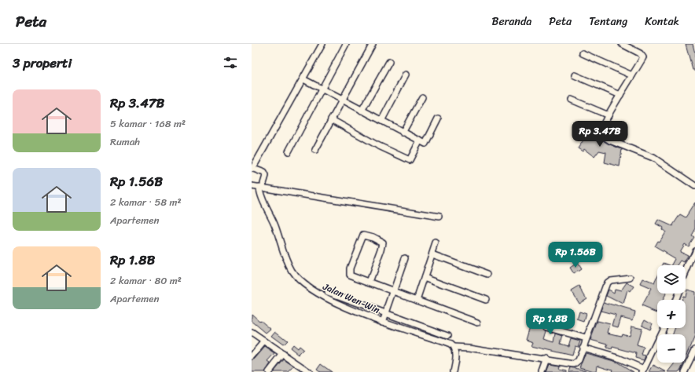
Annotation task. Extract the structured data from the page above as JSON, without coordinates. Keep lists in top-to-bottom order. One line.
{"streets":{"street":["Jalan Wen-Win"]},"page":{"header":"Peta","nav":["Beranda","Peta","Tentang","Kontak"],"heading":"3 properti","list":[{"name":"Rp 3.47B","note":"5 kamar · 168 m² · Rumah"},{"name":"Rp 1.56B","note":"2 kamar · 58 m² · Apartemen"},{"name":"Rp 1.8B","note":"2 kamar · 80 m² · Apartemen"}],"price":["Rp 3.47B","Rp 1.56B","Rp 1.8B"],"map_buttons":["+","−"]}}
